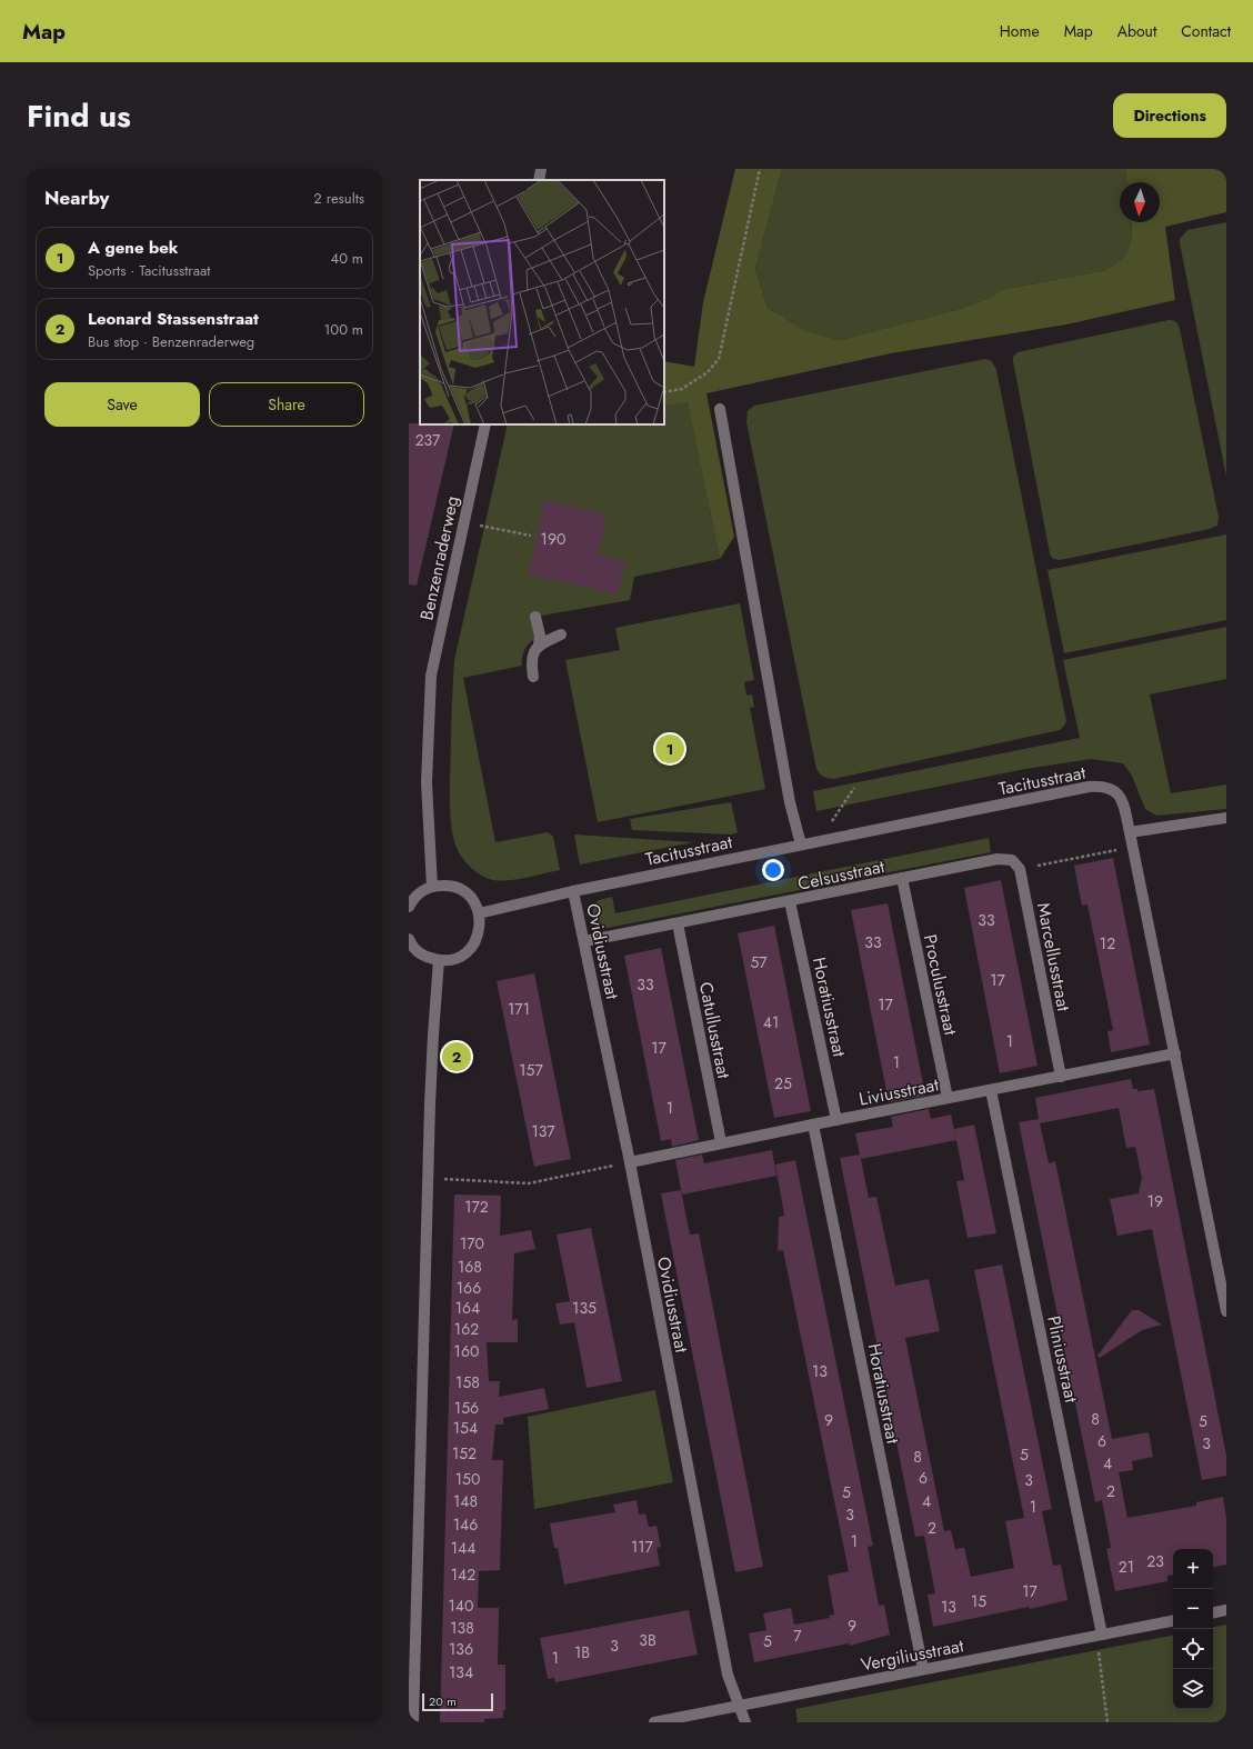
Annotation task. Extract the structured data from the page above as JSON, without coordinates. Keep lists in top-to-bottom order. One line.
{"streets":{"street":["Benzenraderweg","Tacitusstraat","Celsusstraat","Ovidiusstraat","Marcellusstraat","Proculusstraat","Horatiusstraat","Catullusstraat","Liviusstraat","Pliniusstraat","Vergiliusstraat"]},"crossings":[["Tacitusstraat","Ovidiusstraat"],["Tacitusstraat","Liviusstraat"],["Celsusstraat","Ovidiusstraat"],["Celsusstraat","Marcellusstraat"],["Celsusstraat","Proculusstraat"],["Celsusstraat","Horatiusstraat"],["Celsusstraat","Catullusstraat"],["Ovidiusstraat","Liviusstraat"],["Ovidiusstraat","Vergiliusstraat"],["Marcellusstraat","Liviusstraat"],["Proculusstraat","Liviusstraat"],["Horatiusstraat","Liviusstraat"],["Horatiusstraat","Vergiliusstraat"],["Catullusstraat","Liviusstraat"],["Liviusstraat","Pliniusstraat"],["Pliniusstraat","Vergiliusstraat"]],"house_numbers":["237","190","33","33","12","57","17","33","17","171","41","1","17","1","157","25","1","137","19","172","170","168","166","164","135","162","160","13","158","156","8","9","5","154","6","3","152","5","8","4","6","150","3","2","5","148","4","1","3","146","2","1","117","144","23","21","142","17","15","140","13","9","138","7","3B","5","3","136","1B","1","134"],"scale_bar":"20 m","north":"bottom","page":{"header":"Map","nav":["Home","Map","About","Contact"],"title":"Find us","buttons":["Directions",["Save","Share"]],"heading":["Nearby","2 results"],"list":[{"mark":"1","name":"A gene bek","note":"Sports · Tacitusstraat","value":"40 m"},{"mark":"2","name":"Leonard Stassenstraat","note":"Bus stop · Benzenraderweg","value":"100 m"}],"pins":["1","2"],"map_buttons":["+","−"],"scale":"20 m"}}
